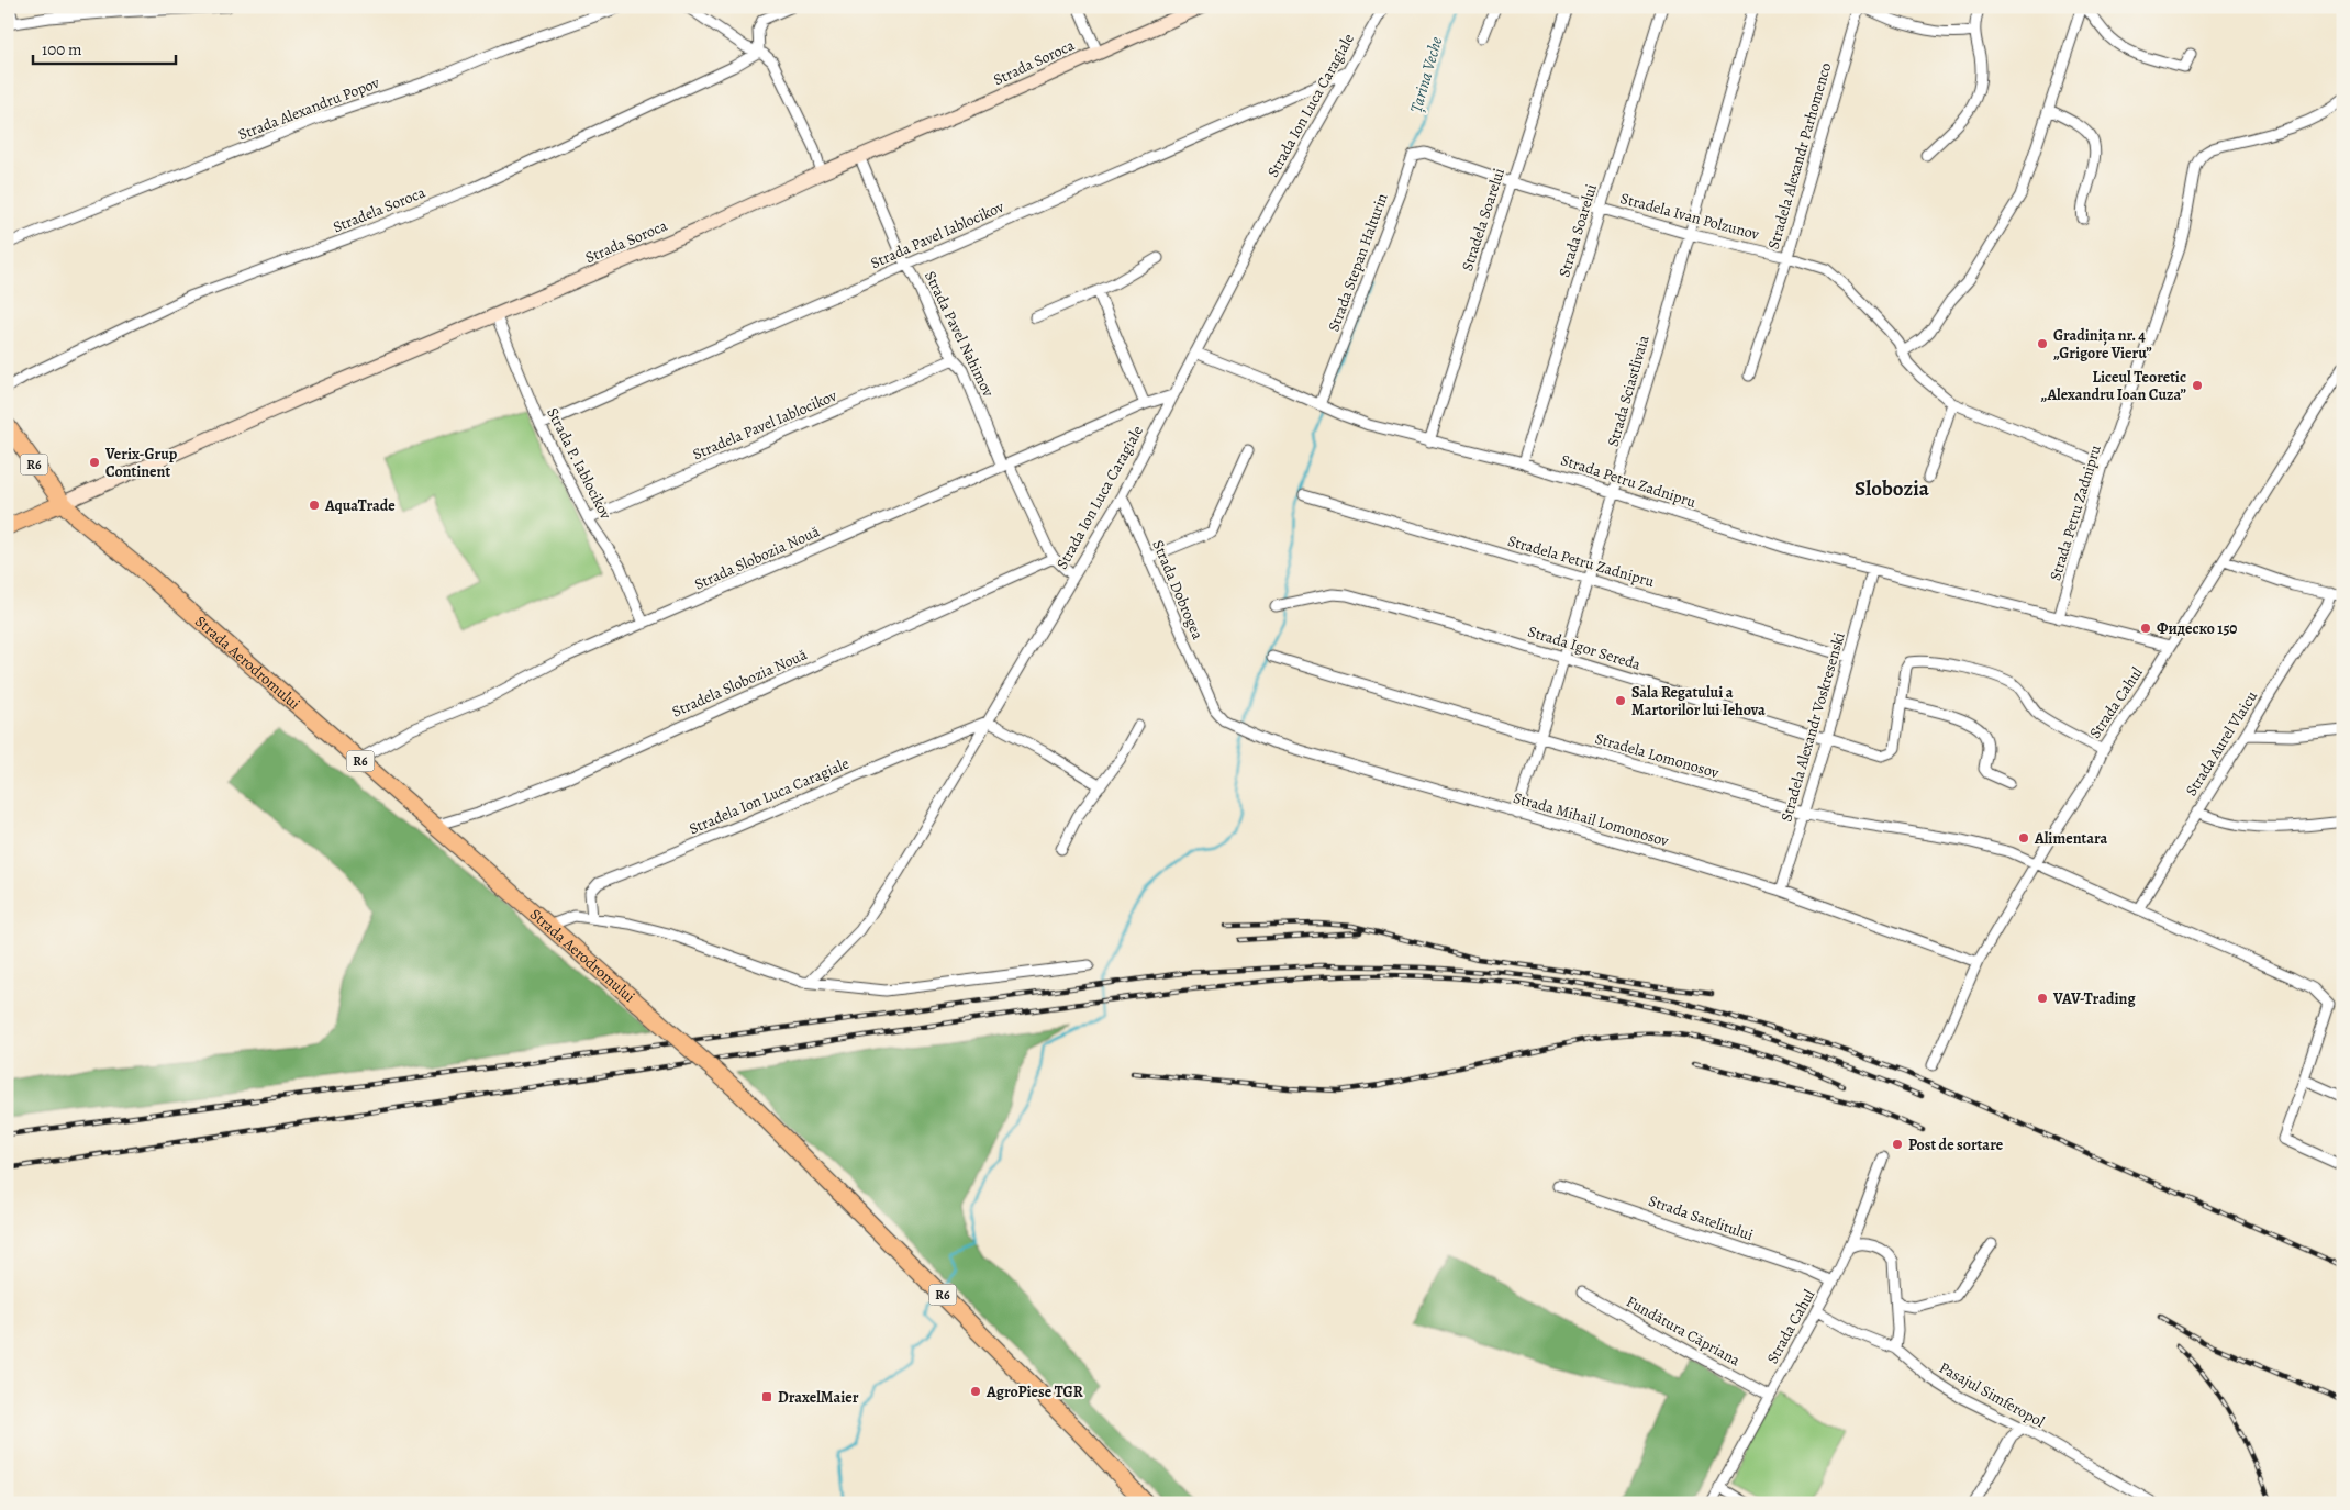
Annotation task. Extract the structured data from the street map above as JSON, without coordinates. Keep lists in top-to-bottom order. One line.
{"streets":{"highway":["R6","Strada Aerodromului"],"street":["Strada Soroca","Strada Ion Luca Caragiale","Strada Alexandru Popov","Stradela Alexandr Parhomenco","Stradela Sorocа","Stradela Ivan Polzunov","Stradela Soarelui","Strada Soarelui","Strada Pavel Iablocikov","Strada Stepan Halturin","Strada Pavel Nahimov","Strada Sciastlivaia","Stradela Pavel Iablocikov","Strada P. Iablocikov","Strada Petru Zadnipru","Strada Slobozia Nouă","Stradela Petru Zadnipru","Strada Dobrogea","Strada Igor Sereda","Stradela Slobozia Nouă","Strada Cahul","Stradela Alexandr Voskresenski","Strada Aurel Vlaicu","Stradela Lomonosov","Stradela Ion Luca Caragiale","Strada Mihail Lomonosov","Strada Satelitului","Fundătura Căpriana","Pasajul Simferopol"]},"crossings":[["Strada Soroca","Strada Pavel Nahimov"],["Strada Soroca","Strada P. Iablocikov"],["Strada Soroca","Strada Aerodromului"],["Strada Ion Luca Caragiale","Strada Pavel Iablocikov"],["Strada Ion Luca Caragiale","Strada Pavel Nahimov"],["Strada Ion Luca Caragiale","Strada Petru Zadnipru"],["Strada Ion Luca Caragiale","Strada Slobozia Nouă"],["Strada Ion Luca Caragiale","Strada Dobrogea"],["Strada Ion Luca Caragiale","Stradela Ion Luca Caragiale"],["Stradela Alexandr Parhomenco","Stradela Ivan Polzunov"],["Stradela Ivan Polzunov","Stradela Soarelui"],["Stradela Ivan Polzunov","Strada Soarelui"],["Stradela Ivan Polzunov","Strada Stepan Halturin"],["Stradela Ivan Polzunov","Strada Sciastlivaia"],["Stradela Ivan Polzunov","Strada Petru Zadnipru"],["Stradela Soarelui","Strada Petru Zadnipru"],["Strada Soarelui","Strada Petru Zadnipru"],["Strada Pavel Iablocikov","Strada Pavel Nahimov"],["Strada Pavel Iablocikov","Strada P. Iablocikov"],["Strada Stepan Halturin","Strada Petru Zadnipru"],["Strada Pavel Nahimov","Stradela Pavel Iablocikov"],["Strada Pavel Nahimov","Strada Slobozia Nouă"],["Strada Pavel Nahimov","Stradela Slobozia Nouă"],["Strada Sciastlivaia","Strada Petru Zadnipru"],["Strada Sciastlivaia","Stradela Petru Zadnipru"],["Strada Sciastlivaia","Strada Igor Sereda"],["Strada Sciastlivaia","Stradela Lomonosov"],["Strada Sciastlivaia","Strada Mihail Lomonosov"],["Stradela Pavel Iablocikov","Strada P. Iablocikov"],["Strada P. Iablocikov","Strada Slobozia Nouă"],["Strada Petru Zadnipru","Strada Cahul"],["Strada Petru Zadnipru","Stradela Alexandr Voskresenski"],["Strada Slobozia Nouă","Strada Aerodromului"],["Stradela Petru Zadnipru","Stradela Alexandr Voskresenski"],["Strada Dobrogea","Strada Mihail Lomonosov"],["Strada Igor Sereda","Stradela Alexandr Voskresenski"],["Strada Aerodromului","Stradela Slobozia Nouă"],["Strada Cahul","Stradela Lomonosov"],["Strada Cahul","Strada Mihail Lomonosov"],["Strada Cahul","Strada Satelitului"],["Strada Cahul","Fundătura Căpriana"],["Strada Cahul","Pasajul Simferopol"],["Stradela Alexandr Voskresenski","Stradela Lomonosov"],["Stradela Alexandr Voskresenski","Strada Mihail Lomonosov"]],"districts":["Slobozia"],"water":["Țarina Veche"],"places":{"other":["Gradinița nr. 4 „Grigore Vieru”","Liceul Teoretic „Alexandru Ioan Cuza”","Verix-Grup Continent","AquaTrade","Фидеско 150","Sala Regatului a Martorilor lui Iehova","Alimentara","VAV-Trading","Post de sortare","AgroPiese TGR"],"transit":["DraxelMaier"]},"scale_bar":"100 m"}
